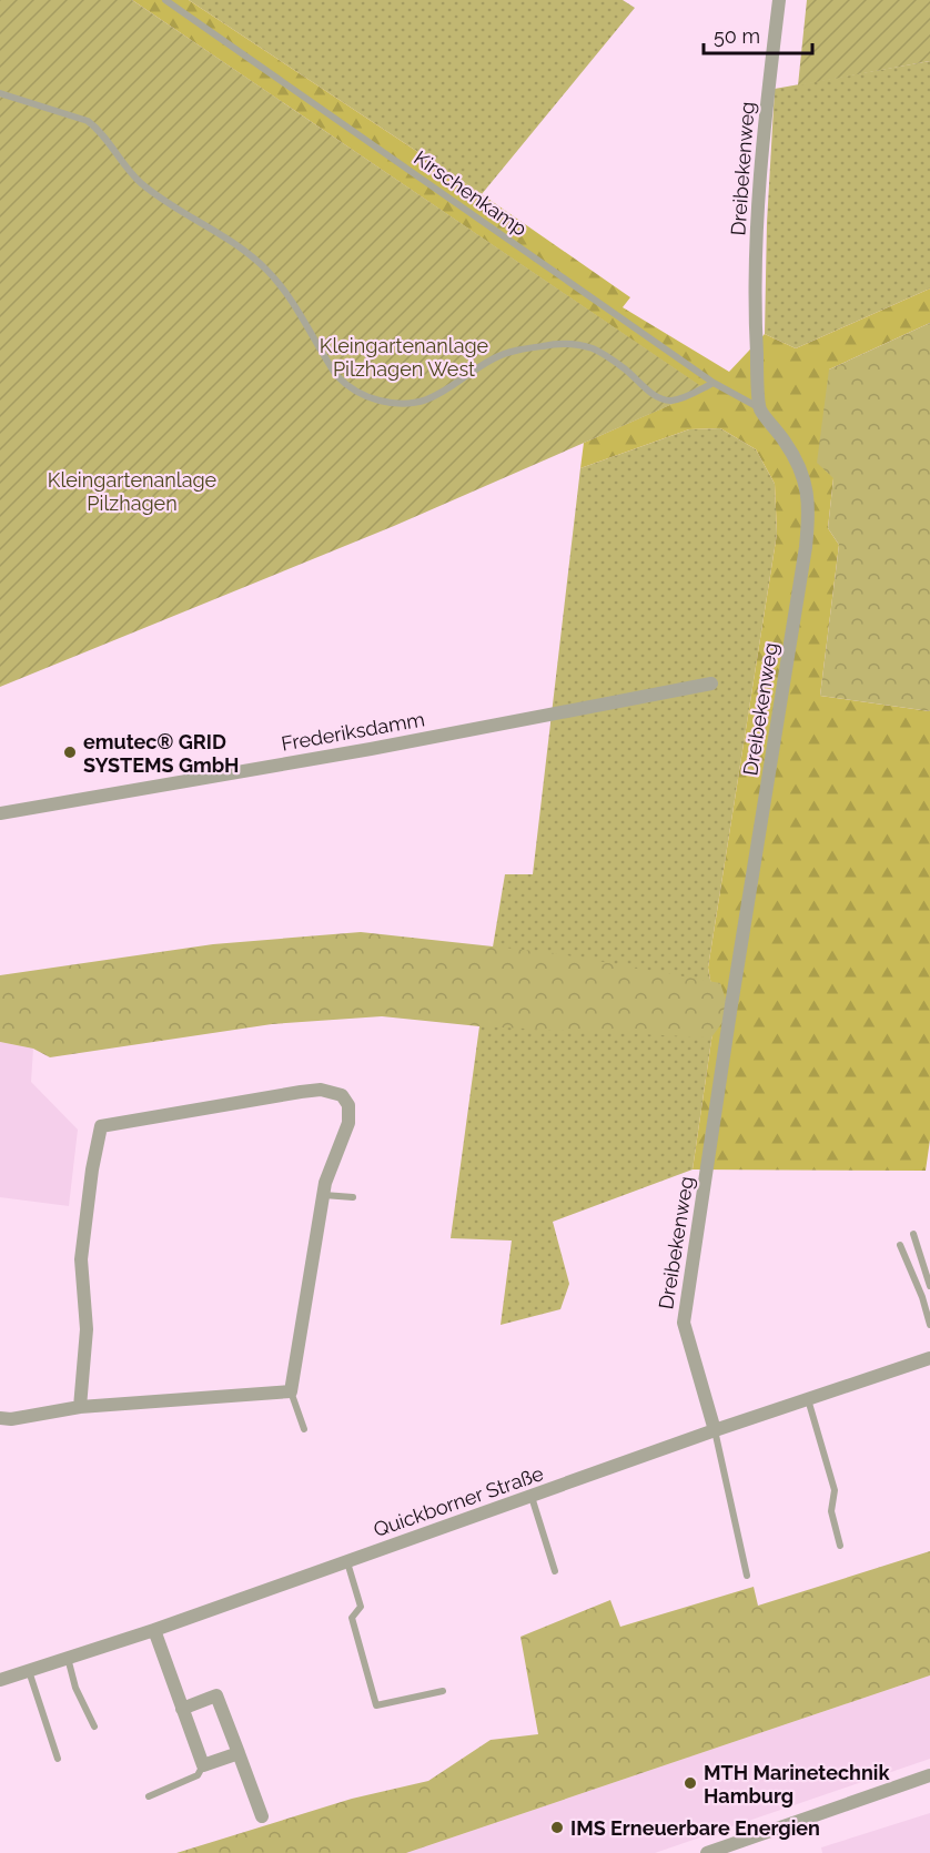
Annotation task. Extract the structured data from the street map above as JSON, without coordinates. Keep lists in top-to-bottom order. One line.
{"streets":{"street":["Dreibekenweg","Frederiksdamm","Quickborner Straße"],"lane":["Kirschenkamp"]},"crossings":[["Dreibekenweg","Kirschenkamp"],["Dreibekenweg","Quickborner Straße"]],"parks":["Kleingartenanlage Pilzhagen West","Kleingartenanlage Pilzhagen"],"places":["emutec® GRID SYSTEMS GmbH","MTH Marinetechnik Hamburg","IMS Erneuerbare Energien"],"scale_bar":"50 m"}
